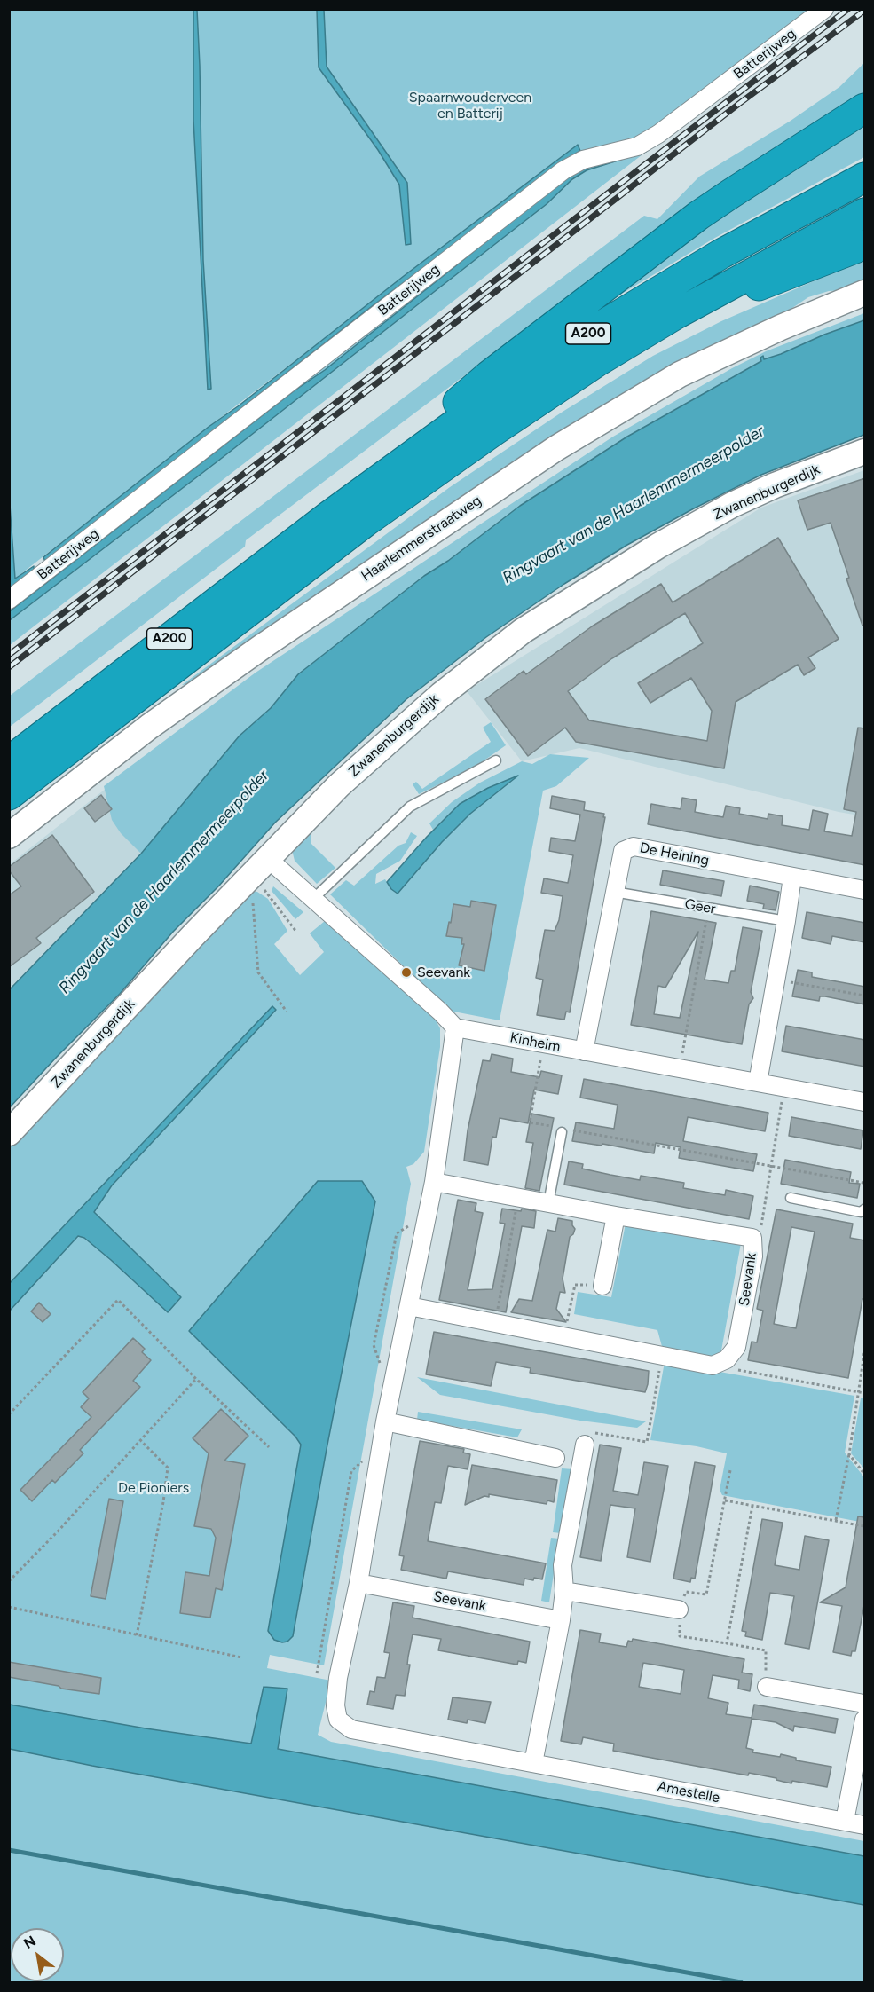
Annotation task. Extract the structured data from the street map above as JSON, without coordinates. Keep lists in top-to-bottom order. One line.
{"streets":{"highway":["A200"],"street":["Batterijweg","Zwanenburgerdijk","Haarlemmerstraatweg","De Heining","Kinheim","Seevank","Amestelle"],"lane":["Geer"]},"crossings":[["De Heining","Geer"],["De Heining","Kinheim"],["Seevank","Amestelle"]],"water":["Ringvaart van de Haarlemmermeerpolder"],"parks":["Spaarnwouderveen en Batterij","De Pioniers"],"places":["Seevank"],"north":"top left"}
